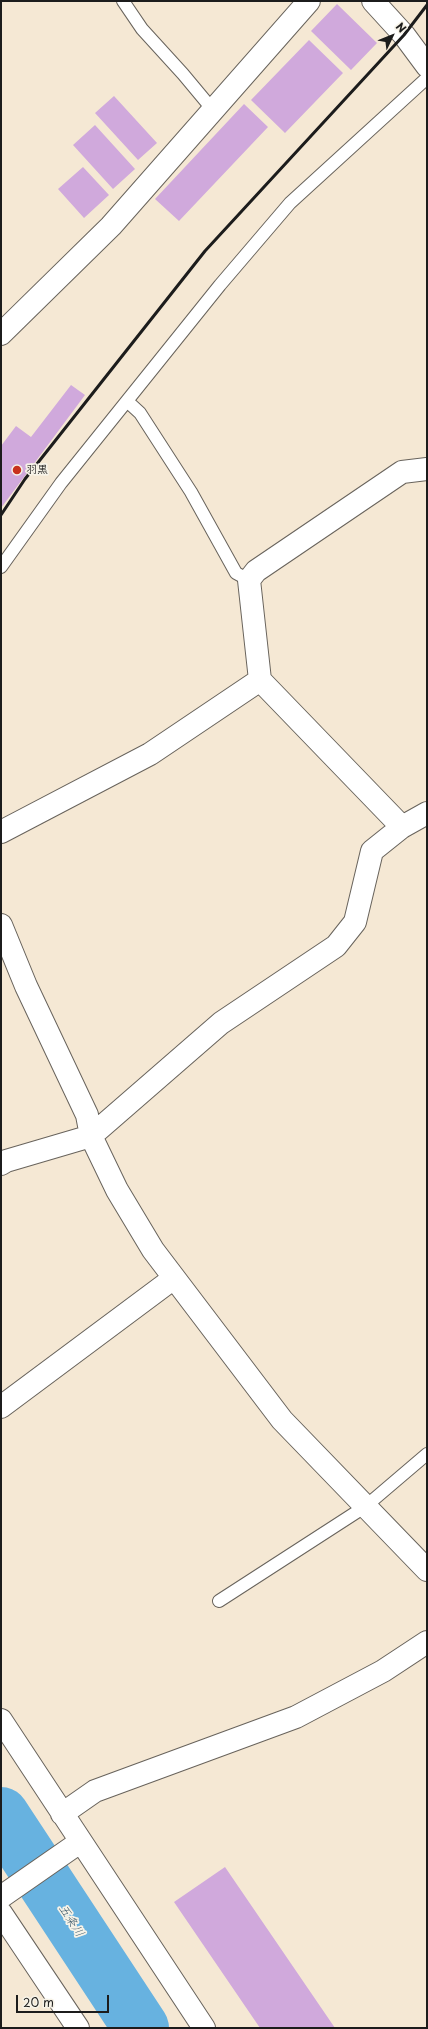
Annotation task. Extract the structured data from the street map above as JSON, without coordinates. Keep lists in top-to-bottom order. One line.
{"water":["五条川"],"places":["羽黒"],"scale_bar":"20 m","north":"top right"}
